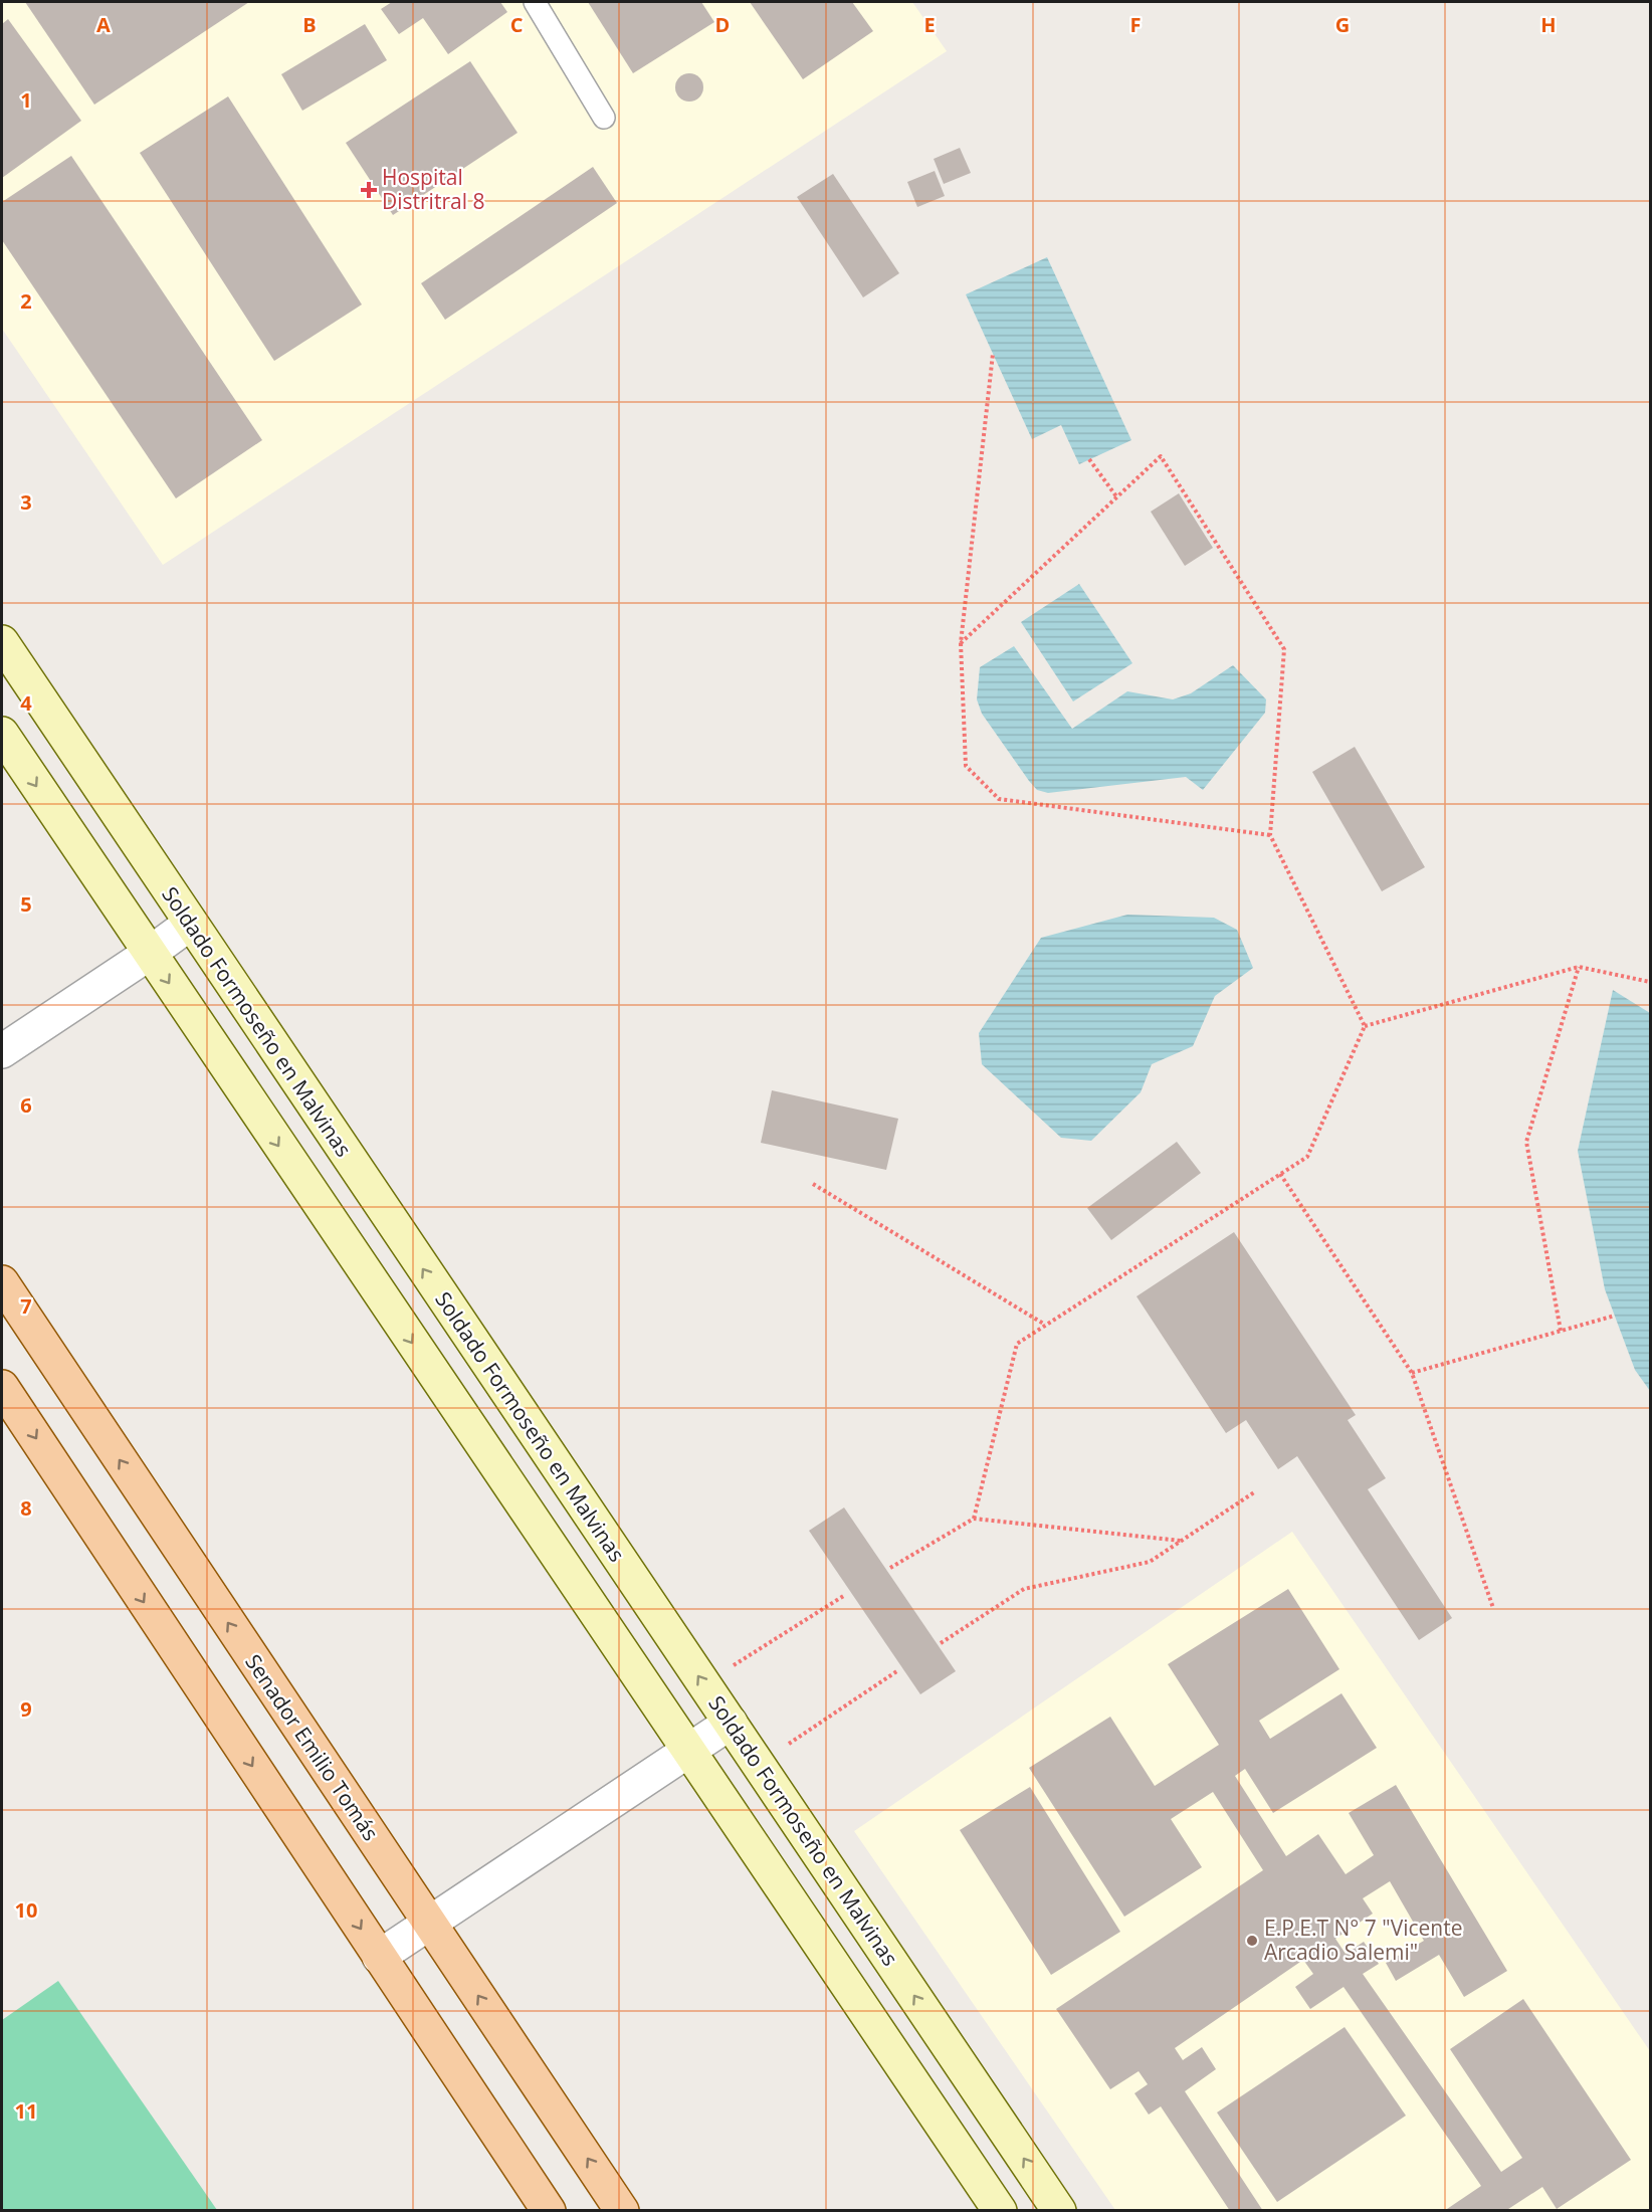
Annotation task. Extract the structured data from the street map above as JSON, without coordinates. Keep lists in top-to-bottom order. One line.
{"streets":{"main road":["Soldado Formoseño en Malvinas","Senador Emilio Tomás"]},"places":{"health":["Hospital Distritral 8"],"other":["E.P.E.T N° 7 \"Vicente Arcadio Salemi\""]},"grid":{"columns":["A","B","C","D","E","F","G","H"],"rows":["1","2","3","4","5","6","7","8","9","10","11"]}}
